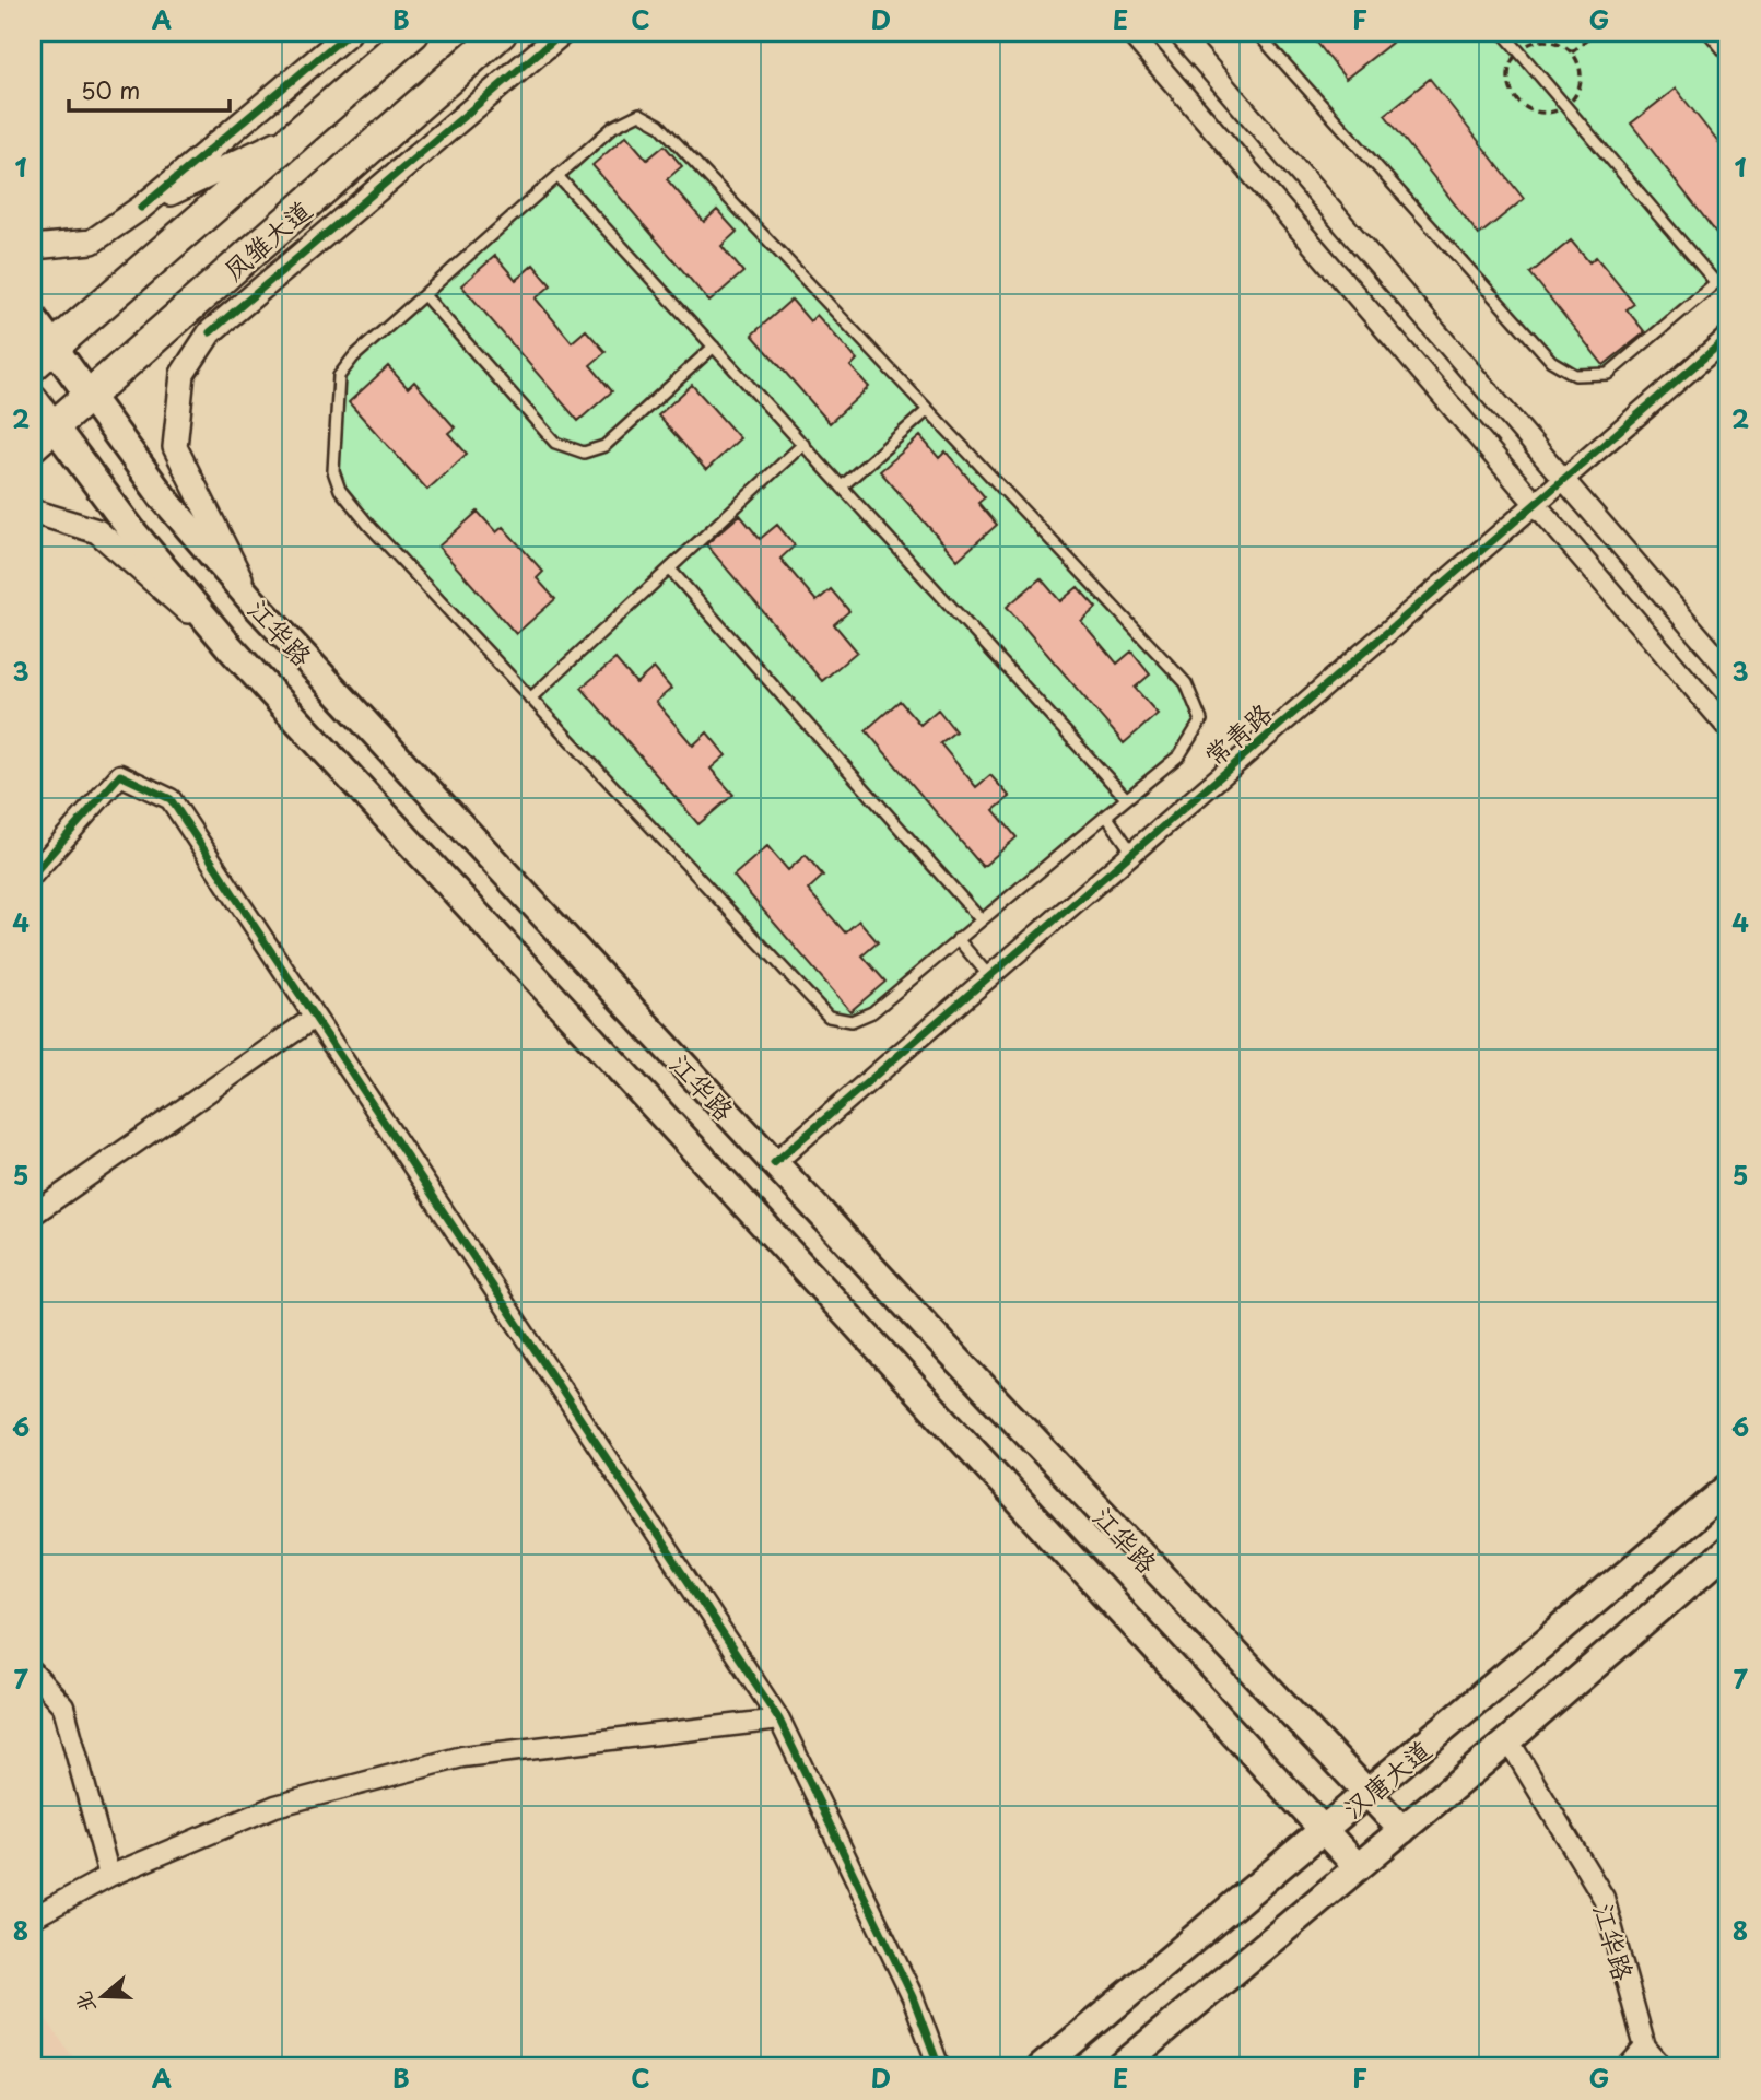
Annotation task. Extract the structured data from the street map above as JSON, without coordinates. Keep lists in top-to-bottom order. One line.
{"streets":{"main road":["凤雏大道","江华路","汉唐大道"],"street":["常青路"]},"crossings":[["凤雏大道","江华路"],["江华路","常青路"],["江华路","汉唐大道"]],"scale_bar":"50 m","north":"left","grid":{"columns":["A","B","C","D","E","F","G"],"rows":["1","2","3","4","5","6","7","8"]}}
